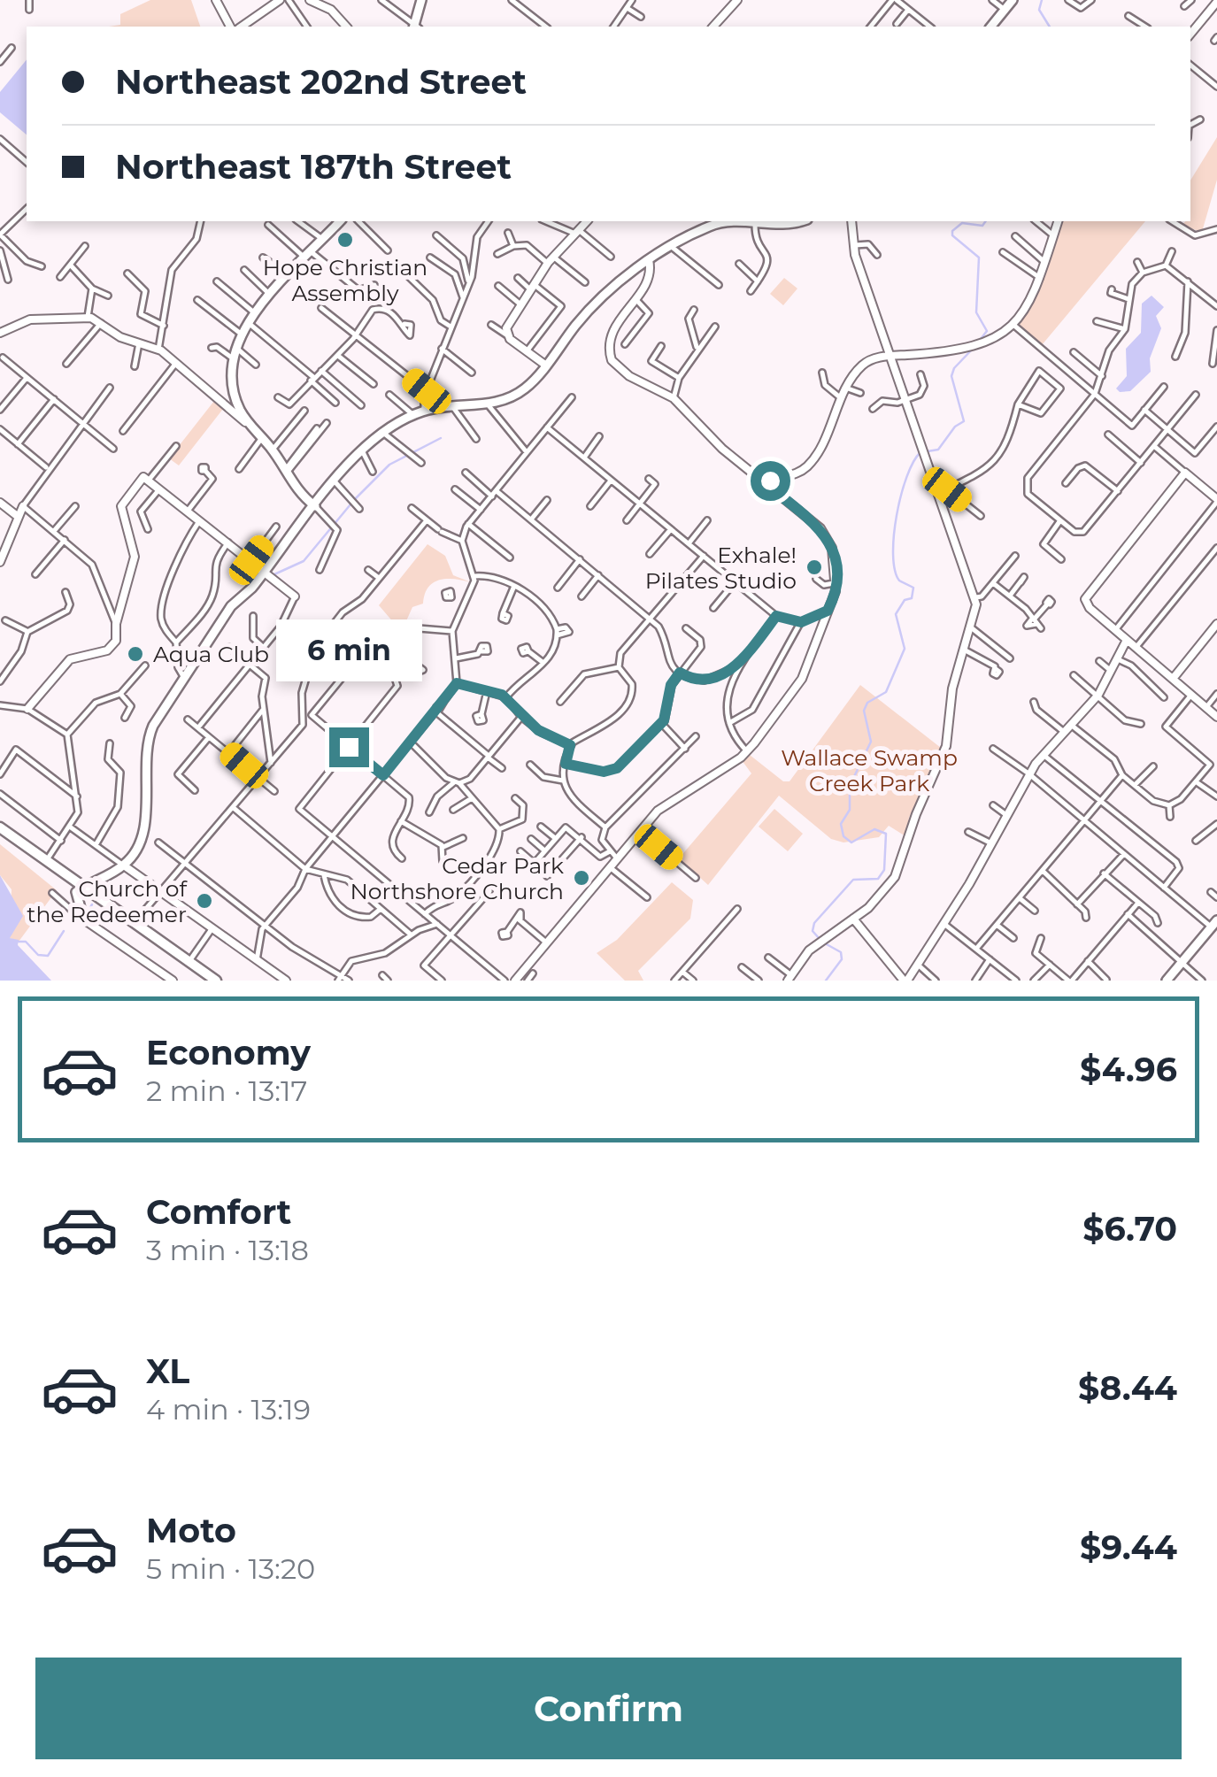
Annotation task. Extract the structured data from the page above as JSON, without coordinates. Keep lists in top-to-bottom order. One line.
{"parks":["Wallace Swamp Creek Park"],"places":["Hope Christian Assembly","Exhale! Pilates Studio","Aqua Club","Cedar Park Northshore Church","Church of the Redeemer"],"page":{"banner":["Northeast 202nd Street","Northeast 187th Street"],"bubble":"6 min","list":[{"name":"Economy","note":"2 min · 13:17","value":"$4.96"},{"name":"Comfort","note":"3 min · 13:18","value":"$6.70"},{"name":"XL","note":"4 min · 13:19","value":"$8.44"},{"name":"Moto","note":"5 min · 13:20","value":"$9.44"}],"buttons":"Confirm"}}
